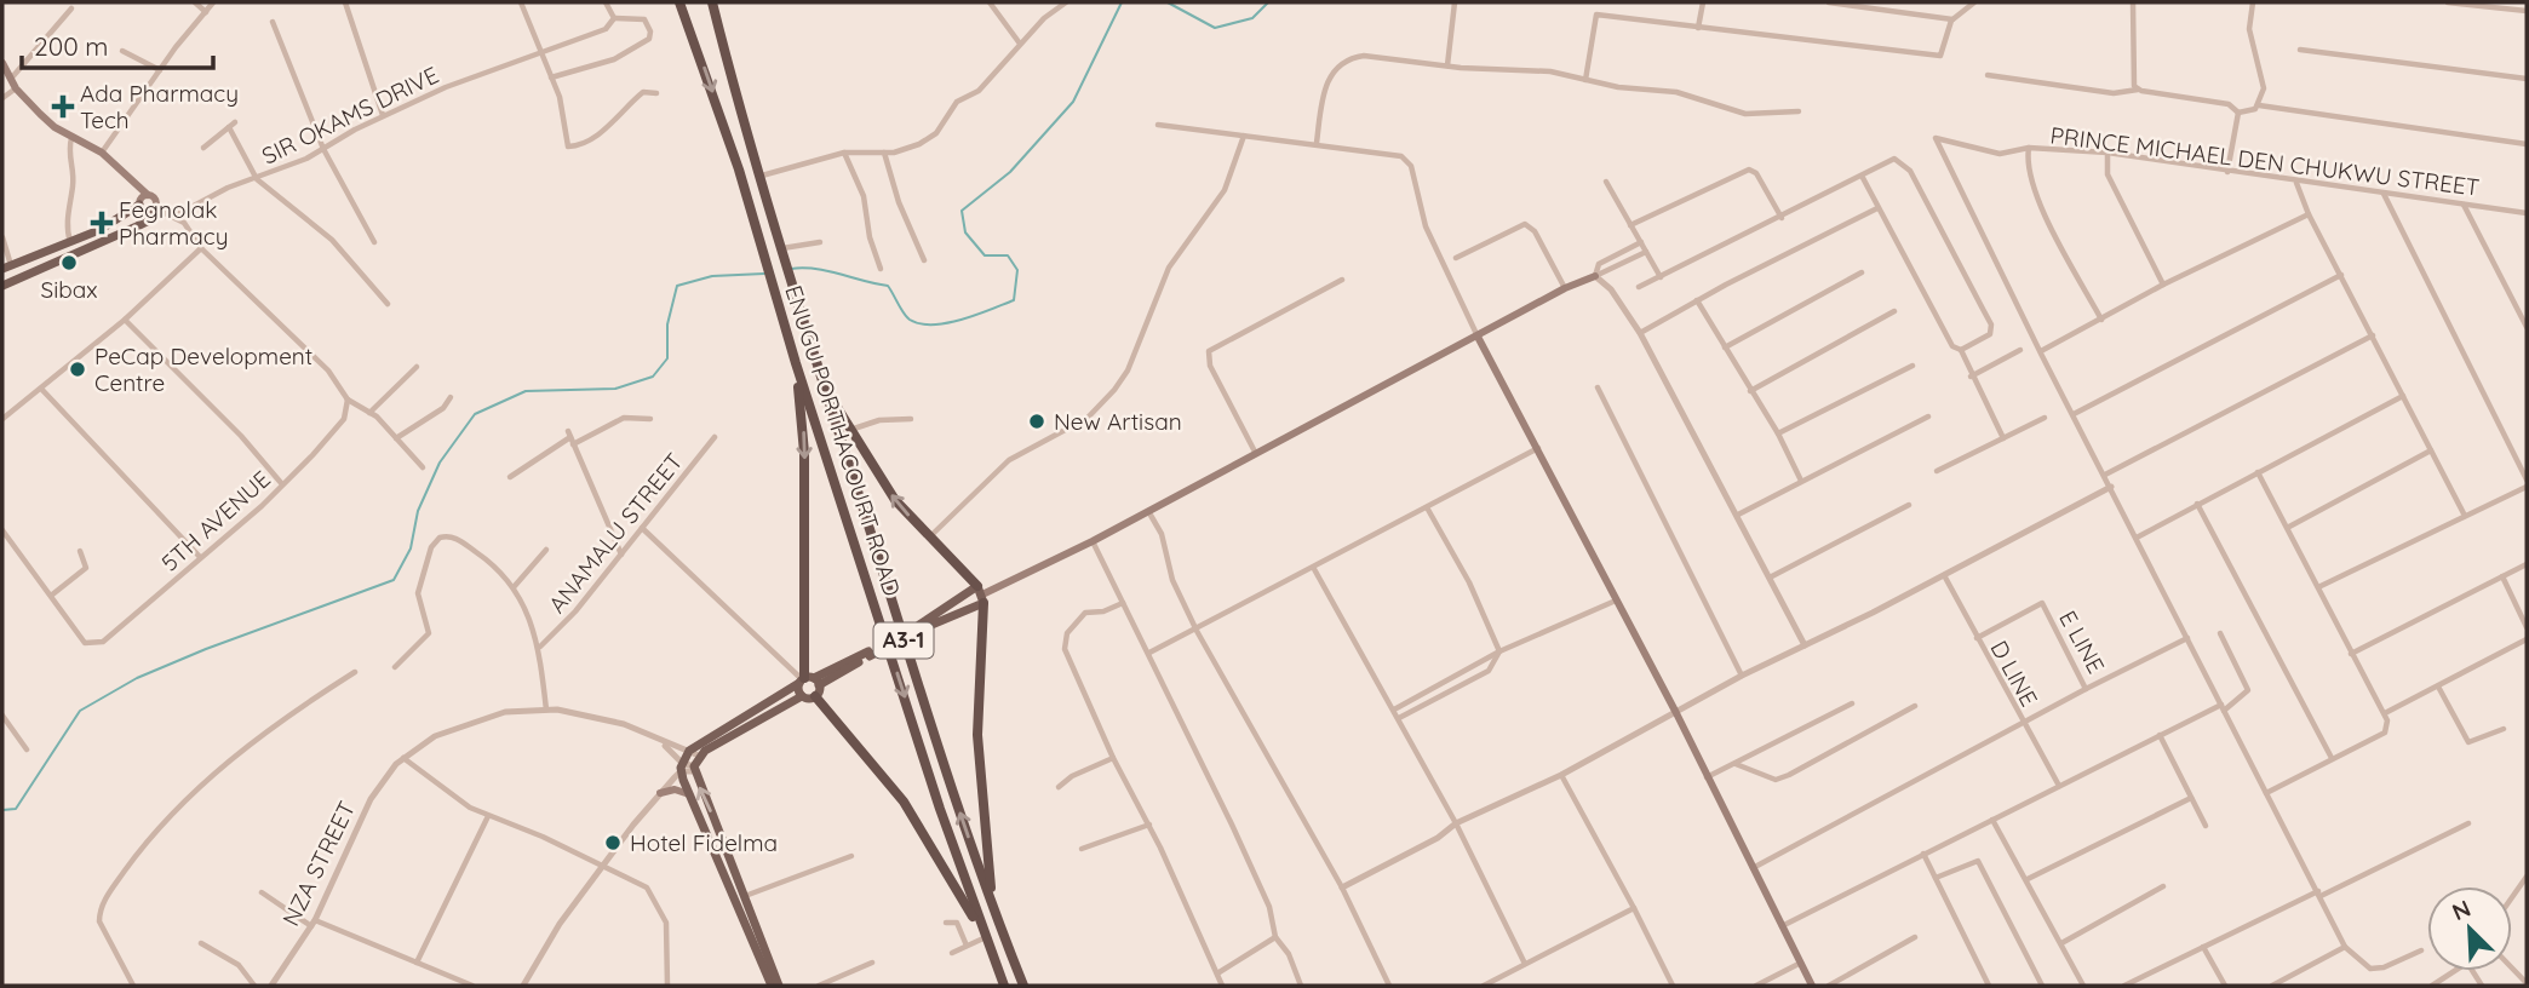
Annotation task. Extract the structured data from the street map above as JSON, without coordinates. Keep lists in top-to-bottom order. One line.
{"streets":{"highway":["ENUGU PORTHACOURT ROAD","A3-1"],"street":["SIR OKAMS DRIVE","PRINCE MICHAEL DEN CHUKWU STREET","5TH AVENUE","ANAMALU STREET","E LINE","D LINE","NZA STREET"]},"crossings":[["E LINE","D LINE"]],"places":{"health":["Ada Pharmacy Tech","Fegnolak Pharmacy"],"other":["Sibax","PeCap Development Centre","New Artisan","Hotel Fidelma"]},"scale_bar":"200 m","north":"top left"}
